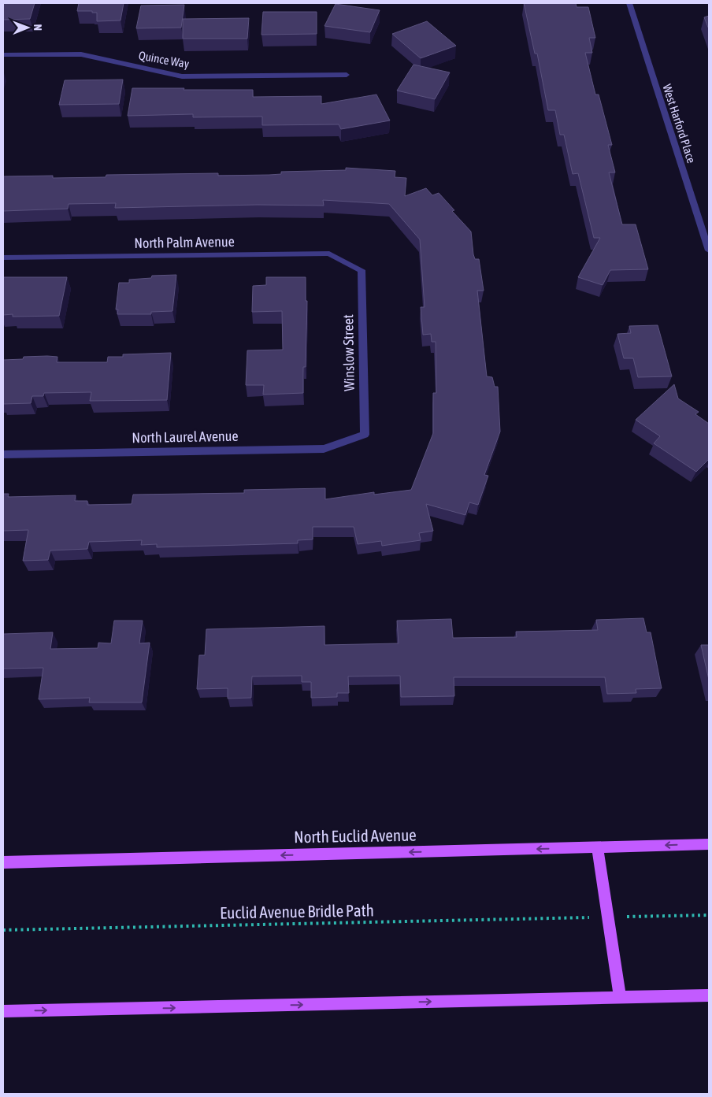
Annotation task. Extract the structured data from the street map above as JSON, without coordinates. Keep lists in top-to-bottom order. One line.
{"streets":{"main road":["North Euclid Avenue"],"street":["Quince Way","West Harford Place","North Palm Avenue","Winslow Street","North Laurel Avenue"],"path":["Euclid Avenue Bridle Path"]},"crossings":[["North Palm Avenue","Winslow Street"],["Winslow Street","North Laurel Avenue"]],"one_way":["North Euclid Avenue"],"north":"right"}
